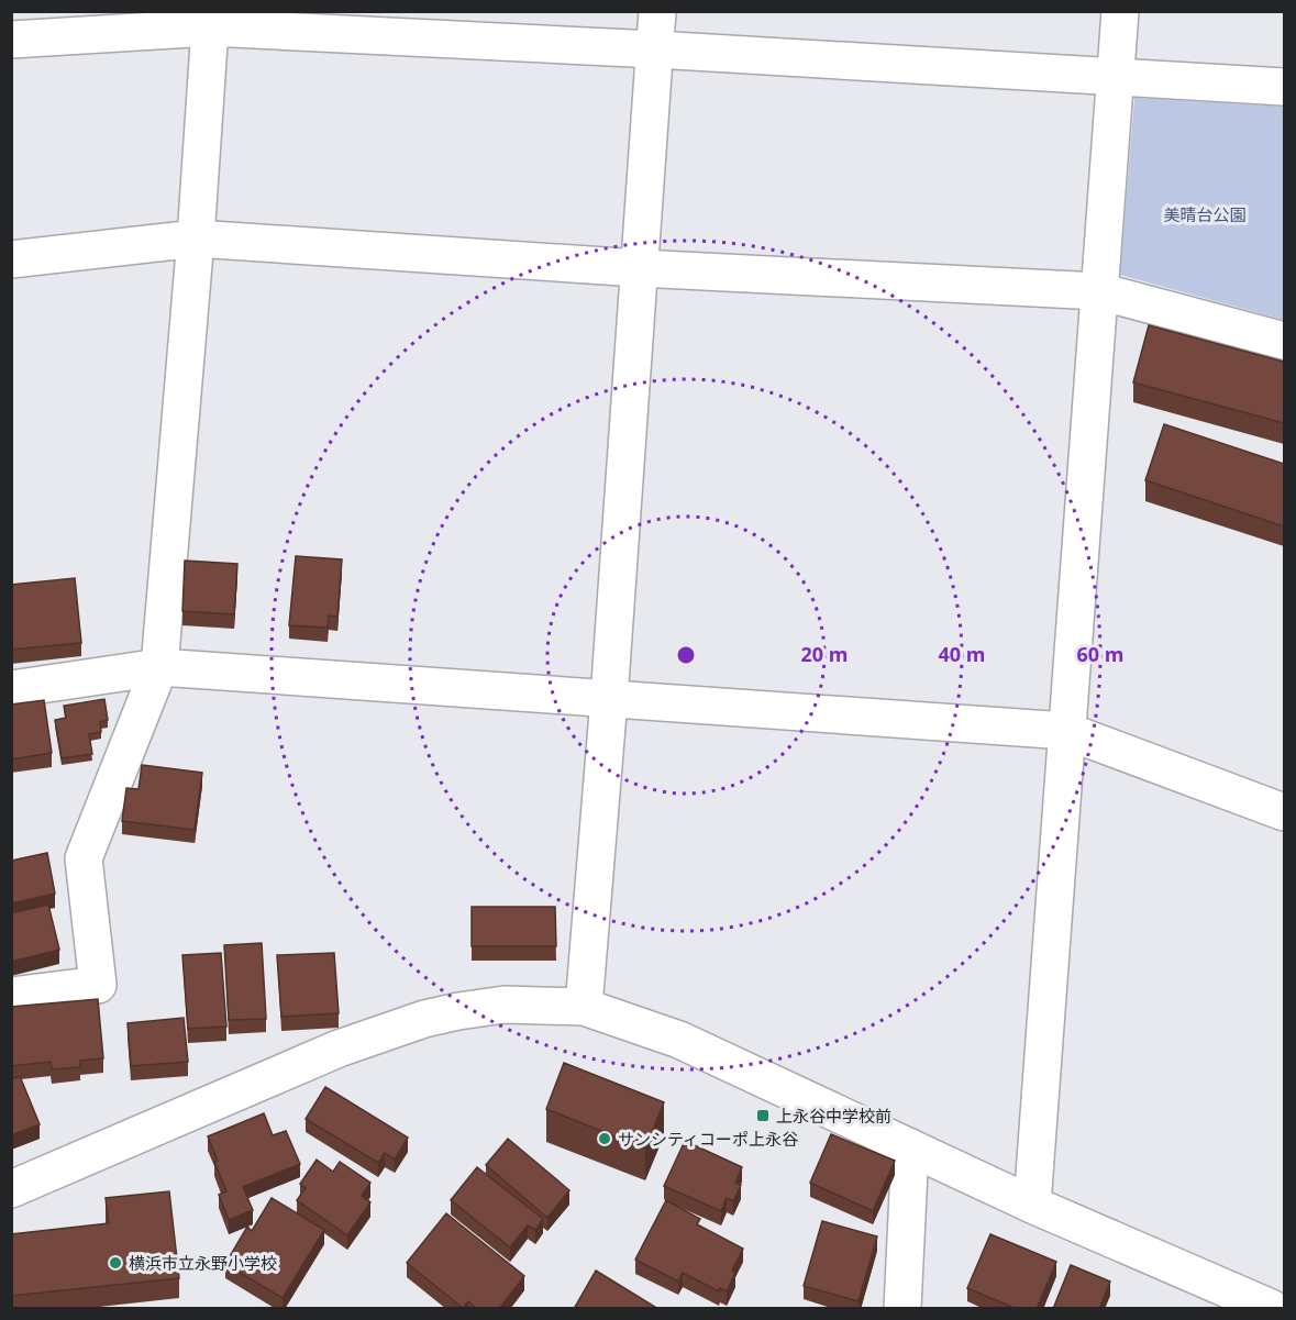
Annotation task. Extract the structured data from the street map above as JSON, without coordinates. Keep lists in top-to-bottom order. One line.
{"parks":["美晴台公園"],"places":{"transit":["上永谷中学校前"],"other":["サンシティコーポ上永谷","横浜市立永野小学校"]},"rings":["20 m","40 m","60 m"]}
